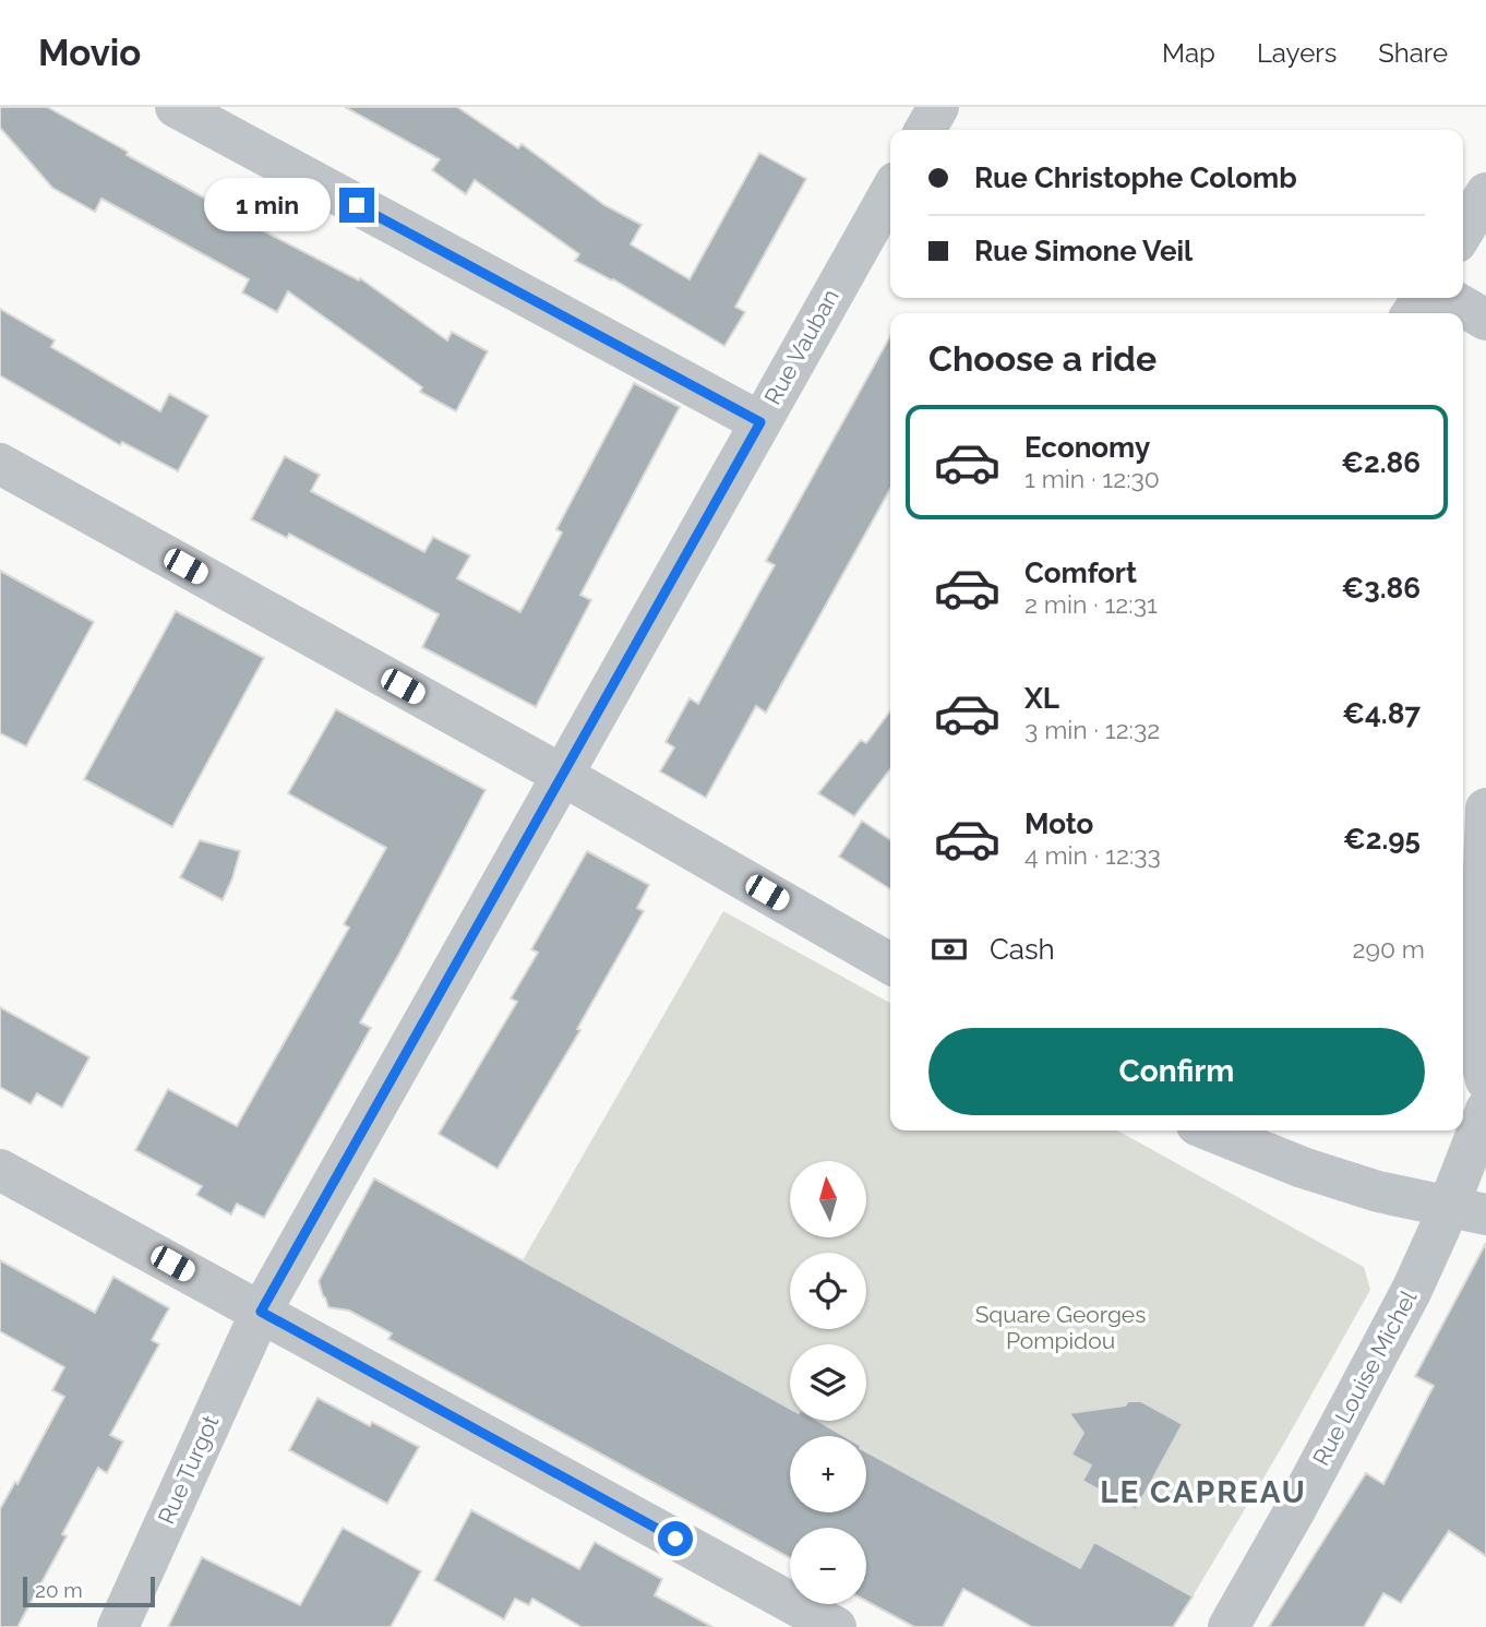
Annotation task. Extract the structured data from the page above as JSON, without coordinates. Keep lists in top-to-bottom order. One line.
{"streets":{"street":["Rue Vauban","Rue Louise Michel","Rue Turgot"]},"crossings":[["Rue Vauban","Rue Turgot"]],"districts":["LE CAPREAU"],"parks":["Square Georges Pompidou"],"scale_bar":"20 m","north":"top","page":{"header":"Movio","nav":["Map","Layers","Share"],"banner":["Rue Christophe Colomb","Rue Simone Veil"],"bubble":"1 min","heading":"Choose a ride","list":[{"name":"Economy","note":"1 min · 12:30","value":"€2.86"},{"name":"Comfort","note":"2 min · 12:31","value":"€3.86"},{"name":"XL","note":"3 min · 12:32","value":"€4.87"},{"name":"Moto","note":"4 min · 12:33","value":"€2.95"}],"pay":["Cash","290 m"],"buttons":"Confirm","map_buttons":["+","−"],"scale":"20 m"}}
